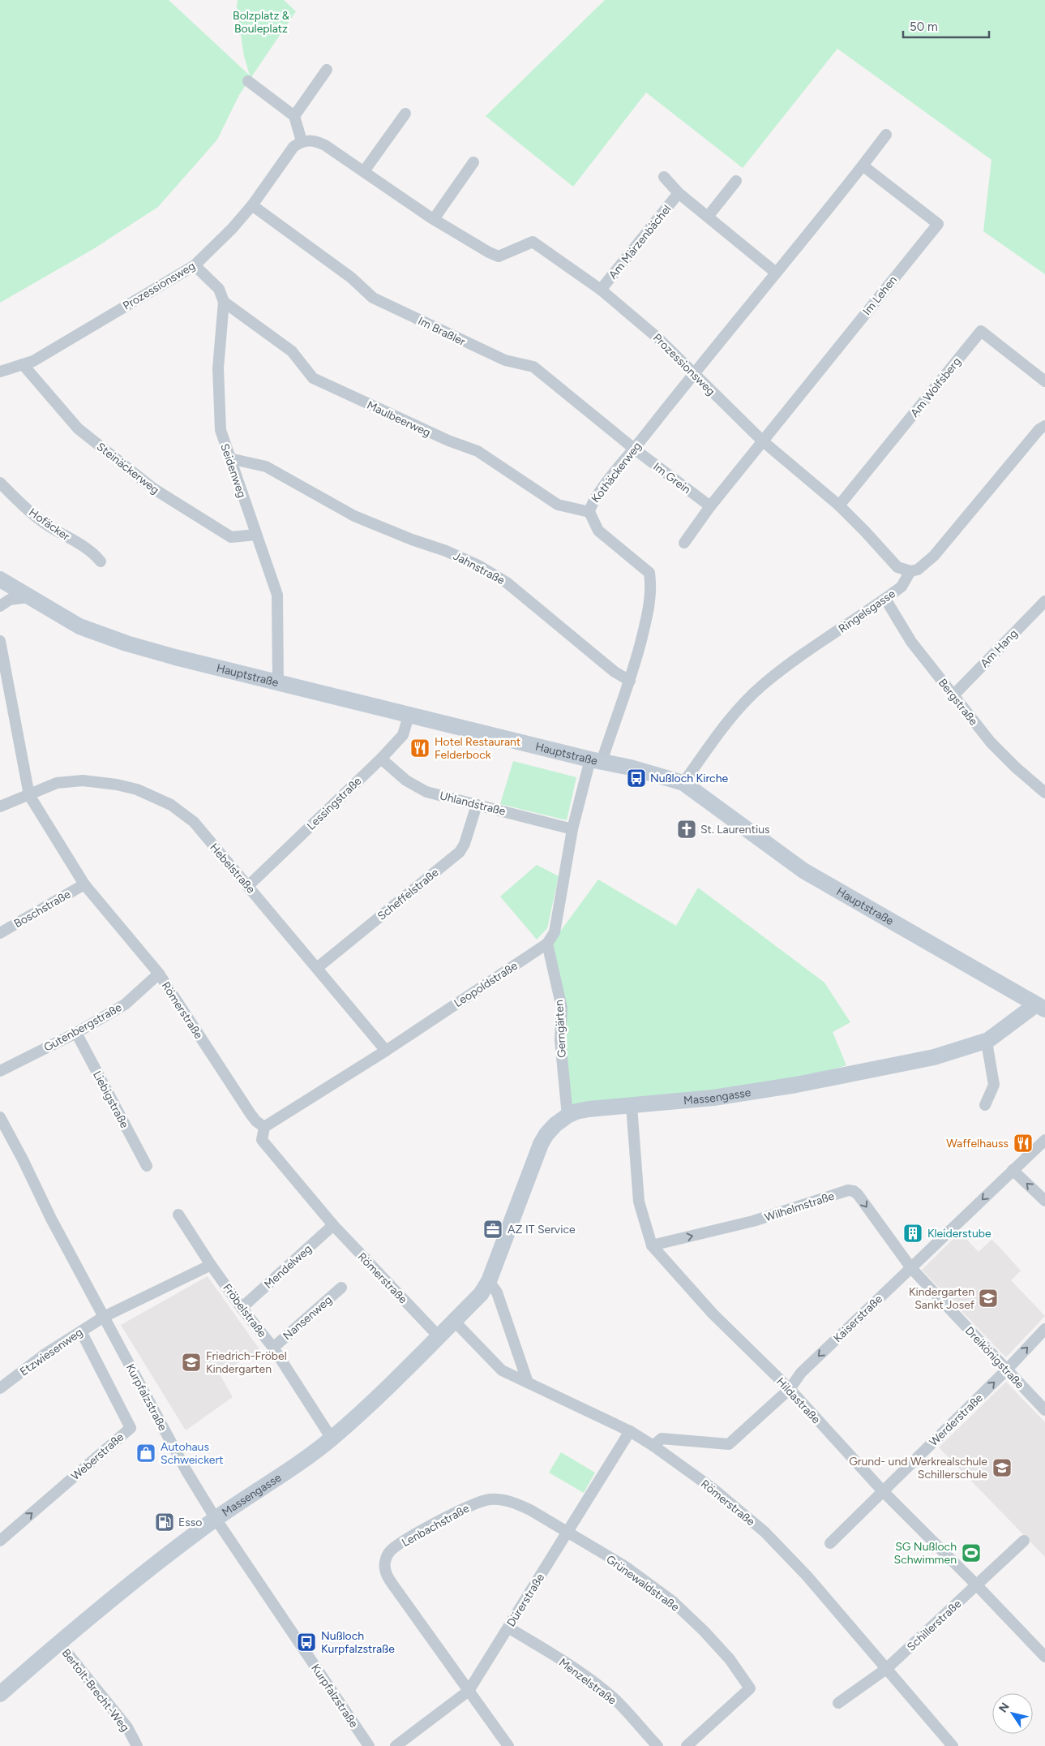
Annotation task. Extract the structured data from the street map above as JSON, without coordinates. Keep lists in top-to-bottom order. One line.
{"streets":{"main road":["Hauptstraße","Massengasse"],"street":["Am Märzenbächel","Prozessionsweg","Im Lehen","Im Braßler","Am Wolfsberg","Maulbeerweg","Steinäckerweg","Seidenweg","Kothäckerweg","Im Grein","Hofäcker","Jahnstraße","Ringelsgasse","Am Hang","Bergstraße","Lessingstraße","Uhlandstraße","Hebelstraße","Scheffelstraße","Boschstraße","Leopoldstraße","Römerstraße","Gutenbergstraße","Gerngärten","Liebigstraße","Wilhelmstraße","Mendelweg","Fröbelstraße","Nansenweg","Kaiserstraße","Etzwiesenweg","Dreikönigstraße","Kurpfalzstraße","Hildastraße","Werderstraße","Weberstraße","Lenbachstraße","Grünewaldstraße","Dürerstraße","Schillerstraße","Menzelstraße","Bertolt-Brecht-Weg"]},"crossings":[["Am Märzenbächel","Prozessionsweg"],["Prozessionsweg","Im Lehen"],["Prozessionsweg","Im Braßler"],["Prozessionsweg","Am Wolfsberg"],["Prozessionsweg","Steinäckerweg"],["Prozessionsweg","Kothäckerweg"],["Prozessionsweg","Ringelsgasse"],["Im Braßler","Kothäckerweg"],["Im Braßler","Im Grein"],["Maulbeerweg","Seidenweg"],["Maulbeerweg","Kothäckerweg"],["Steinäckerweg","Seidenweg"],["Seidenweg","Jahnstraße"],["Seidenweg","Hauptstraße"],["Kothäckerweg","Im Grein"],["Kothäckerweg","Jahnstraße"],["Ringelsgasse","Hauptstraße"],["Ringelsgasse","Bergstraße"],["Am Hang","Bergstraße"],["Hauptstraße","Lessingstraße"],["Hauptstraße","Massengasse"],["Lessingstraße","Uhlandstraße"],["Lessingstraße","Hebelstraße"],["Uhlandstraße","Scheffelstraße"],["Hebelstraße","Scheffelstraße"],["Hebelstraße","Leopoldstraße"],["Hebelstraße","Römerstraße"],["Boschstraße","Römerstraße"],["Leopoldstraße","Römerstraße"],["Leopoldstraße","Gerngärten"],["Römerstraße","Gutenbergstraße"],["Römerstraße","Massengasse"],["Römerstraße","Mendelweg"],["Römerstraße","Kaiserstraße"],["Römerstraße","Dürerstraße"],["Römerstraße","Schillerstraße"],["Gutenbergstraße","Liebigstraße"],["Gerngärten","Massengasse"],["Massengasse","Fröbelstraße"],["Massengasse","Kurpfalzstraße"],["Massengasse","Hildastraße"],["Massengasse","Bertolt-Brecht-Weg"],["Wilhelmstraße","Kaiserstraße"],["Wilhelmstraße","Dreikönigstraße"],["Wilhelmstraße","Hildastraße"],["Mendelweg","Fröbelstraße"],["Fröbelstraße","Nansenweg"],["Kaiserstraße","Dreikönigstraße"],["Kaiserstraße","Hildastraße"],["Etzwiesenweg","Kurpfalzstraße"],["Etzwiesenweg","Weberstraße"],["Dreikönigstraße","Werderstraße"],["Hildastraße","Werderstraße"],["Hildastraße","Schillerstraße"],["Lenbachstraße","Grünewaldstraße"],["Lenbachstraße","Dürerstraße"],["Grünewaldstraße","Dürerstraße"],["Dürerstraße","Menzelstraße"]],"one_way":["Wilhelmstraße","Kaiserstraße","Werderstraße"],"parks":["Bolzplatz & Bouleplatz"],"places":{"restaurant":["Hotel Restaurant Felderbock","Waffelhauss"],"bus stop":["Nußloch Kirche","Nußloch Kurpfalzstraße"],"church":["St. Laurentius"],"office":["AZ IT Service"],"building":["Kleiderstube"],"school or university":["Kindergarten Sankt Josef","Friedrich-Fröbel Kindergarten","Grund- und Werkrealschule Schillerschule"],"shop":["Autohaus Schweickert"],"fuel station":["Esso"],"sports":["SG Nußloch Schwimmen"]},"scale_bar":"50 m","north":"top left"}
